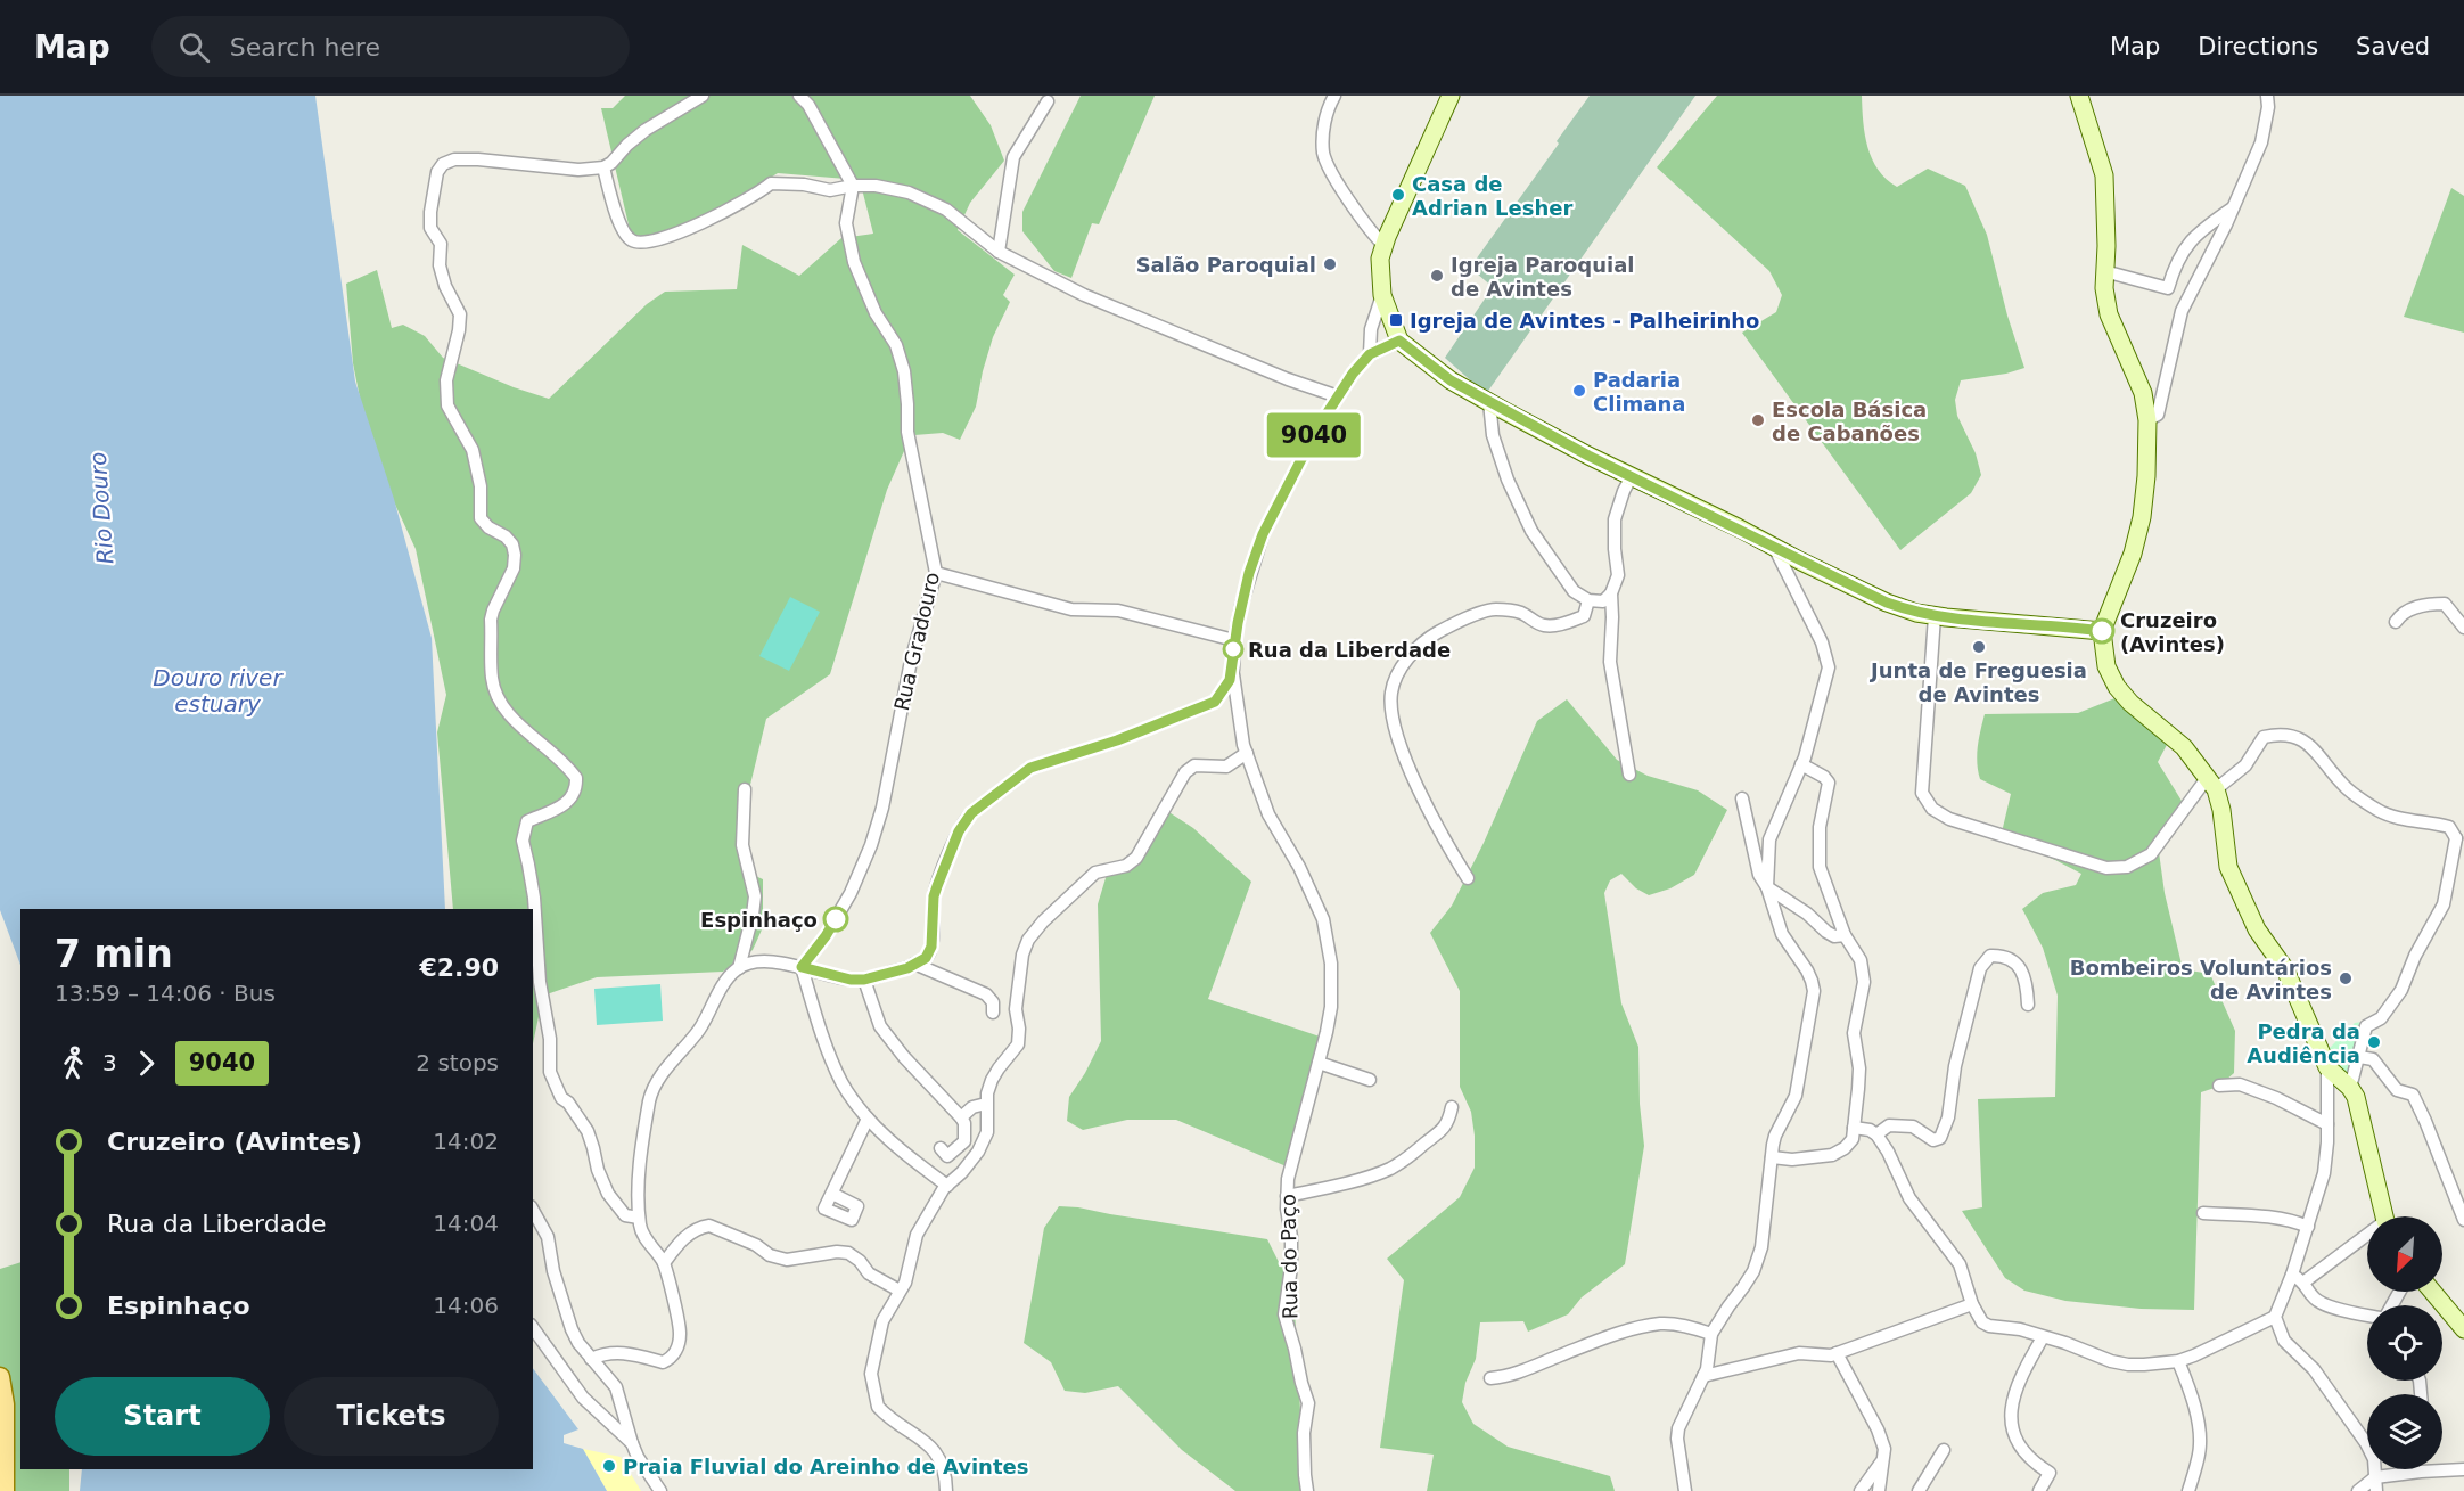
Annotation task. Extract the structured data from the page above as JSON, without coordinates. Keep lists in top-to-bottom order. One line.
{"streets":{"street":["Rua Gradouro","Rua do Paço"]},"water":["Rio Douro","Douro river estuary"],"places":{"other":["Casa de Adrian Lesher","Salão Paroquial","Igreja Paroquial de Avintes","Padaria Climana","Escola Básica de Cabanões","Cruzeiro (Avintes)","Junta de Freguesia de Avintes","Rua da Liberdade","Espinhaço","Bombeiros Voluntários de Avintes","Pedra da Audiência","Praia Fluvial do Areinho de Avintes"],"transit":["Igreja de Avintes - Palheirinho"]},"lines":["bus line 9040"],"north":"bottom left","page":{"header":"Map","search":"Search here","nav":["Map","Directions","Saved"],"on_map":"9040","heading":["7 min","13:59 – 14:06 · Bus","€2.90"],"legs":["3","9040","2 stops"],"list":[{"name":"Cruzeiro (Avintes)","value":"14:02"},{"name":"Rua da Liberdade","value":"14:04"},{"name":"Espinhaço","value":"14:06"}],"buttons":["Start","Tickets"]}}
